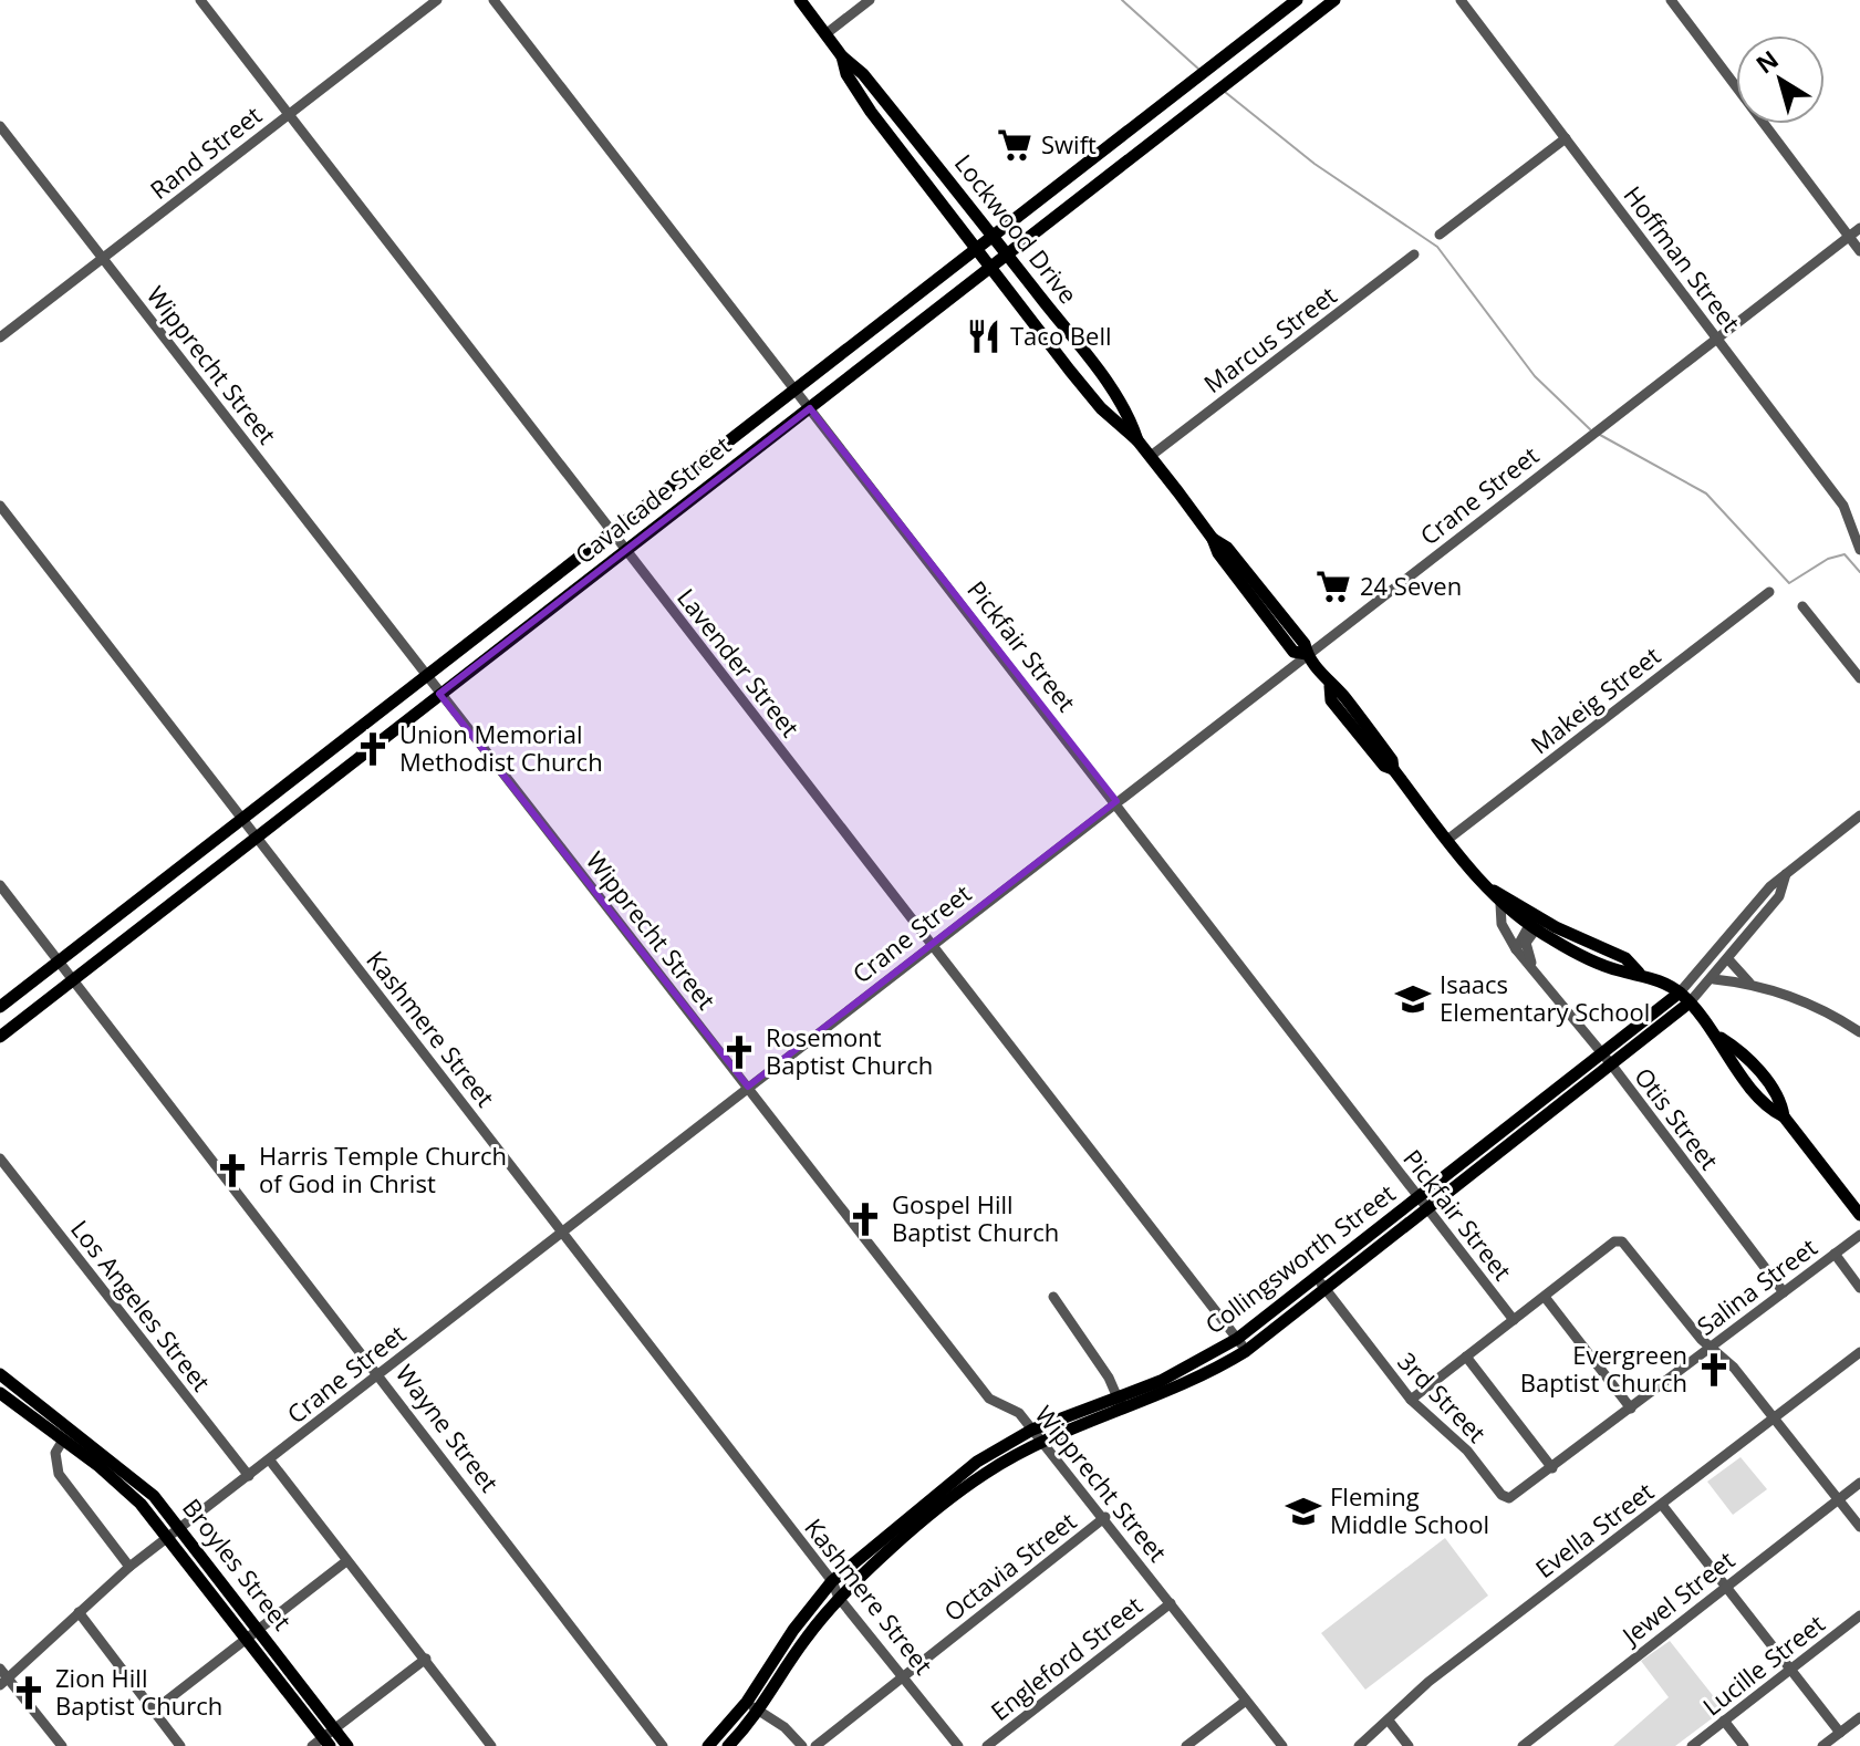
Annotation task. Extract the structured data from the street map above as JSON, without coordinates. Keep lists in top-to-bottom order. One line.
{"streets":{"main road":["Lockwood Drive","Cavalcade Street","Collingsworth Street","Broyles Street"],"street":["Rand Street","Hoffman Street","Marcus Street","Wipprecht Street","Crane Street","Pickfair Street","Lavender Street","Makeig Street","Kashmere Street","Otis Street","Salina Street","Los Angeles Street","3rd Street","Wayne Street","Evella Street","Octavia Street","Jewel Street","Engleford Street","Lucille Street"]},"crossings":[["Rand Street","Wipprecht Street"],["Rand Street","Lavender Street"],["Lockwood Drive","Marcus Street"],["Lockwood Drive","Crane Street"],["Lockwood Drive","Cavalcade Street"],["Lockwood Drive","Makeig Street"],["Lockwood Drive","Otis Street"],["Lockwood Drive","Collingsworth Street"],["Hoffman Street","Crane Street"],["Wipprecht Street","Crane Street"],["Wipprecht Street","Cavalcade Street"],["Wipprecht Street","Collingsworth Street"],["Wipprecht Street","Octavia Street"],["Wipprecht Street","Engleford Street"],["Crane Street","Pickfair Street"],["Crane Street","Lavender Street"],["Crane Street","Kashmere Street"],["Crane Street","Los Angeles Street"],["Crane Street","Wayne Street"],["Crane Street","Broyles Street"],["Cavalcade Street","Pickfair Street"],["Cavalcade Street","Lavender Street"],["Cavalcade Street","Kashmere Street"],["Cavalcade Street","Wayne Street"],["Pickfair Street","Collingsworth Street"],["Lavender Street","Collingsworth Street"],["Kashmere Street","Collingsworth Street"],["Kashmere Street","Octavia Street"],["Otis Street","Collingsworth Street"],["Otis Street","Salina Street"],["Collingsworth Street","3rd Street"],["Salina Street","3rd Street"]],"places":{"supermarket":["Swift","24 Seven"],"restaurant":["Taco Bell"],"church":["Union Memorial Methodist Church","Rosemont Baptist Church","Harris Temple Church of God in Christ","Gospel Hill Baptist Church","Evergreen Baptist Church","Zion Hill Baptist Church"],"school or university":["Isaacs Elementary School","Fleming Middle School"]},"north":"top left"}
